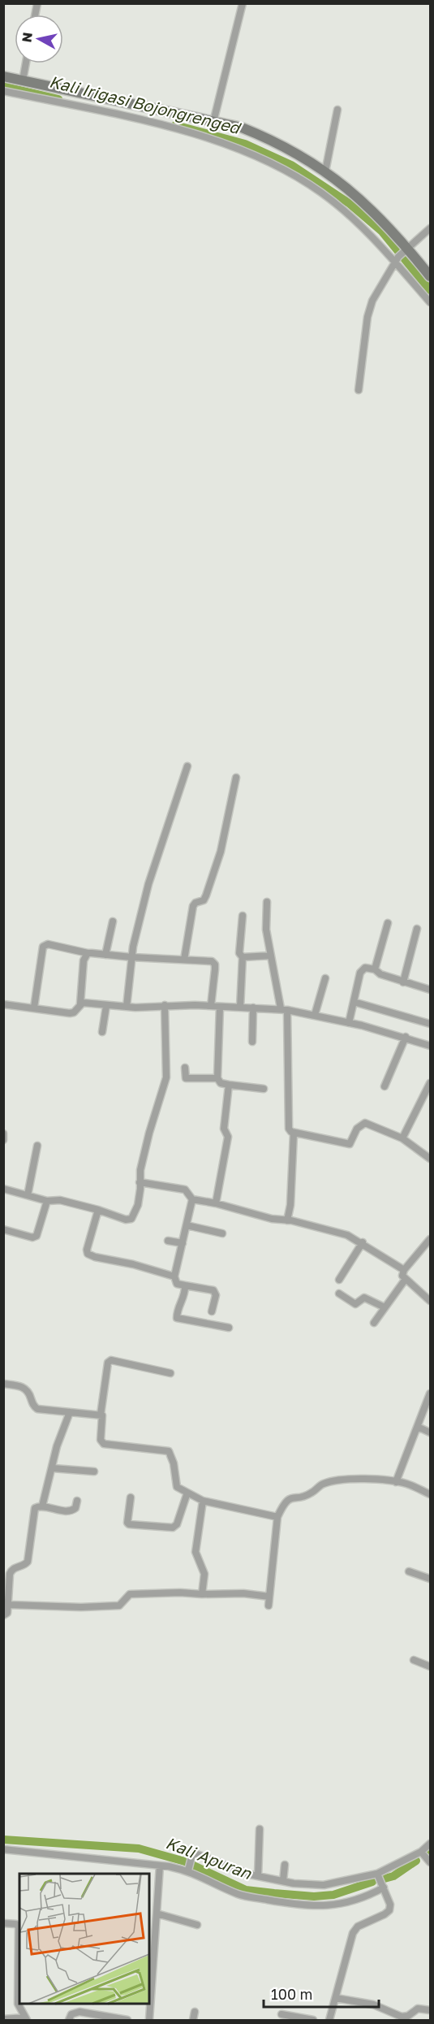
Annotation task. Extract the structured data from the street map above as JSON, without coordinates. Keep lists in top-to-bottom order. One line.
{"water":["Kali Irigasi Bojongrenged","Kali Apuran"],"scale_bar":"100 m","north":"left"}
